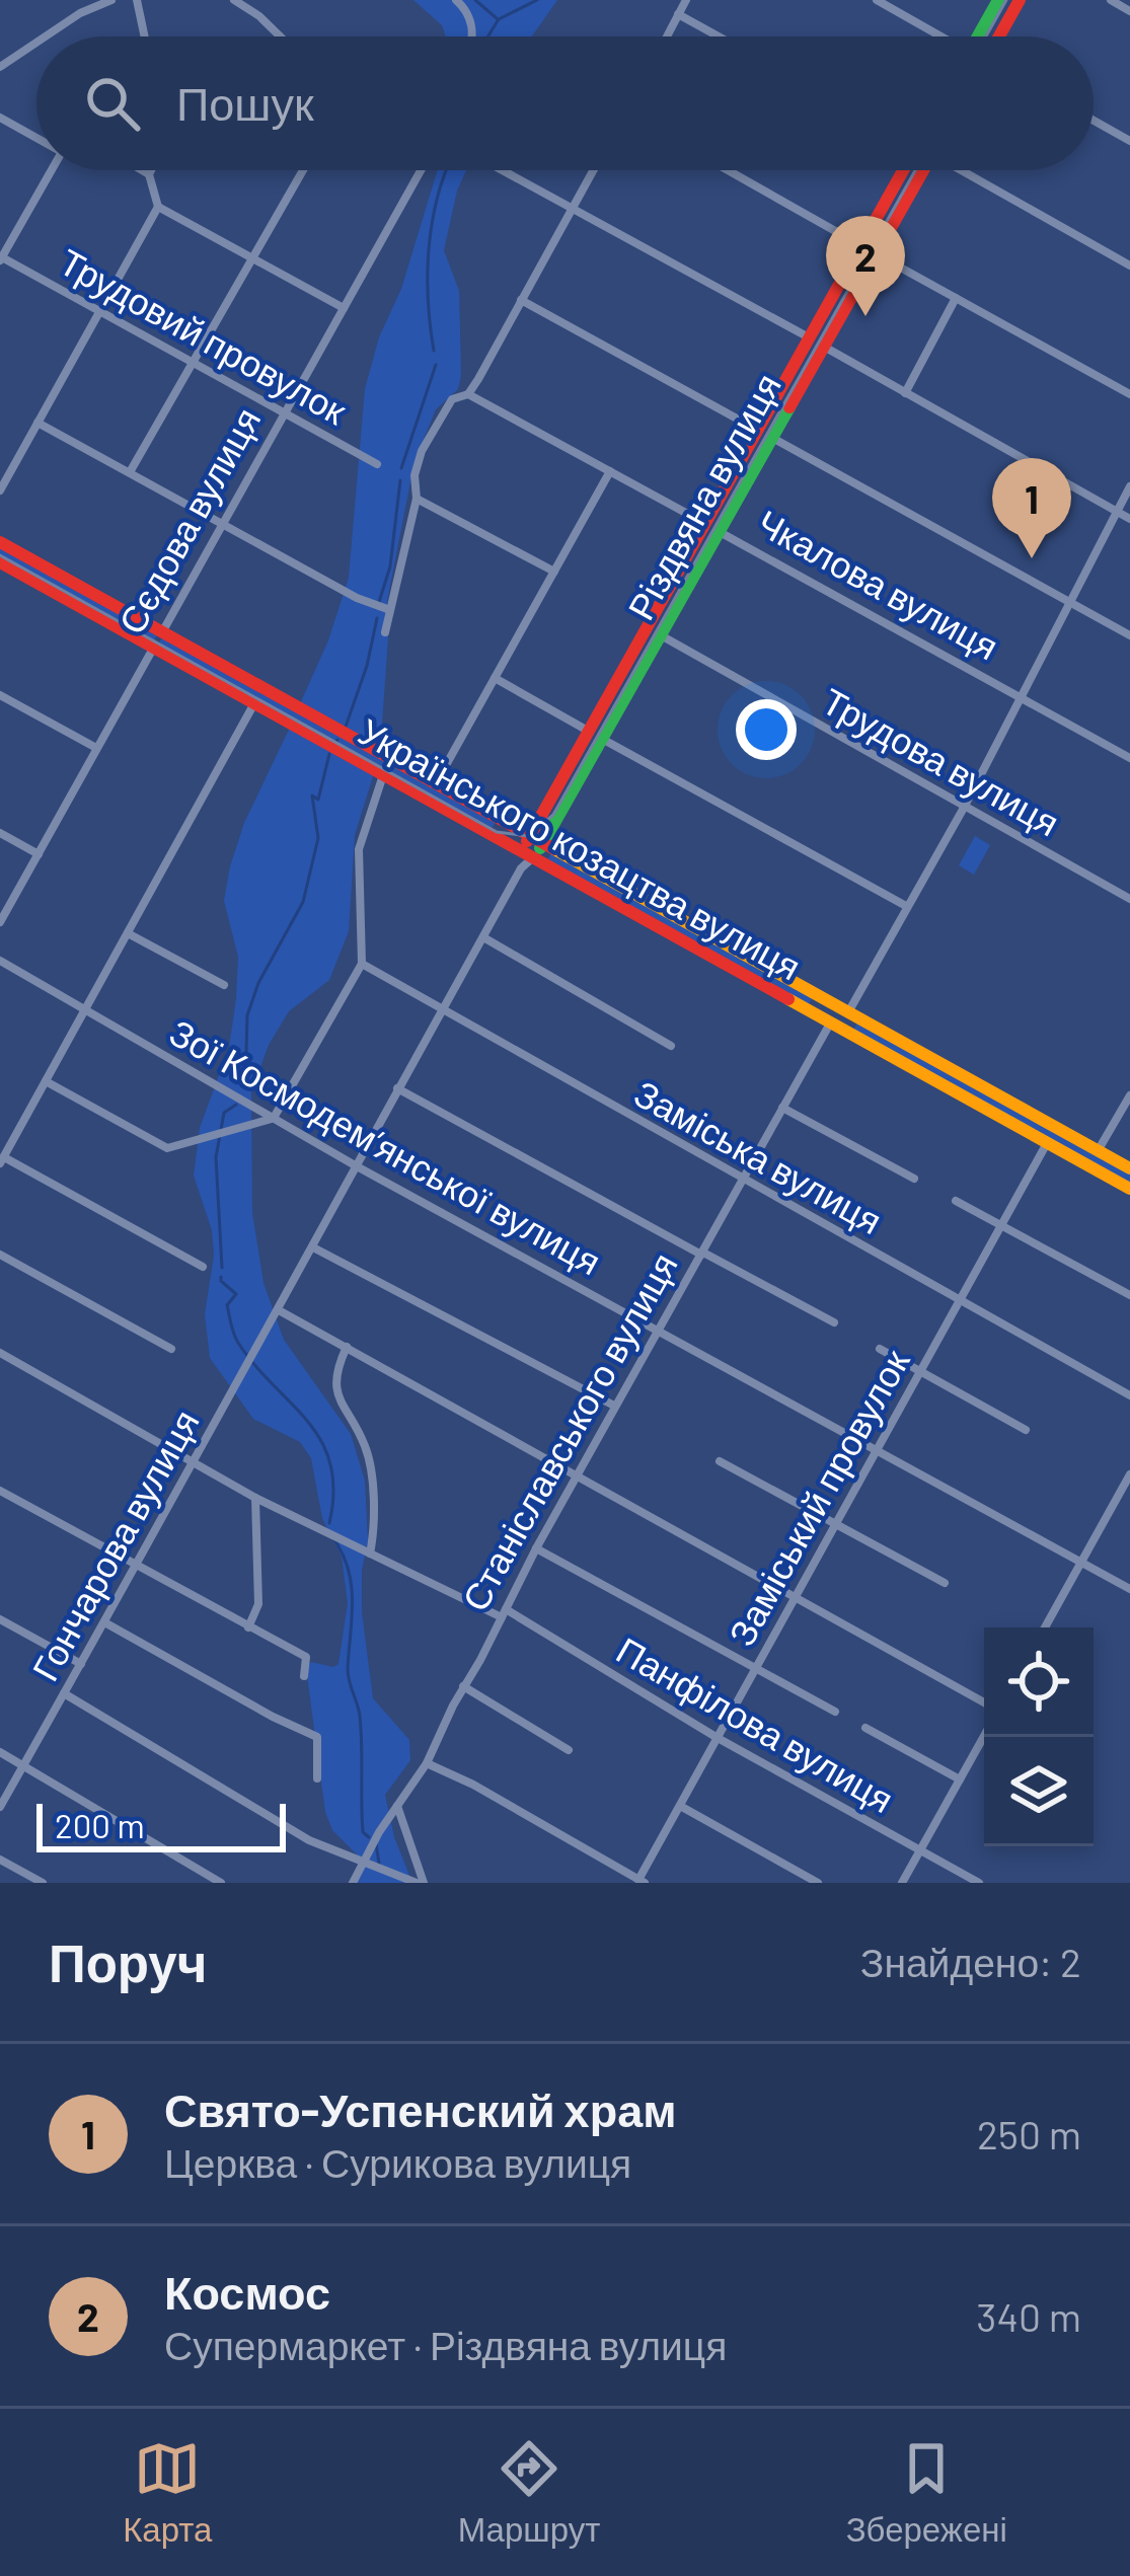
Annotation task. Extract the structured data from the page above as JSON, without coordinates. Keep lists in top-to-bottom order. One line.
{"streets":{"street":["Трудовий провулок","Різдвяна вулиця","Сєдова вулиця","Чкалова вулиця","Трудова вулиця","Українського козацтва вулиця","Зої Космодем’янської вулиця","Заміська вулиця","Станіславського вулиця","Заміський провулок","Гончарова вулиця","Панфілова вулиця"]},"crossings":[["Трудовий провулок","Сєдова вулиця"],["Різдвяна вулиця","Чкалова вулиця"],["Різдвяна вулиця","Трудова вулиця"],["Різдвяна вулиця","Українського козацтва вулиця"],["Різдвяна вулиця","Зої Космодем’янської вулиця"],["Різдвяна вулиця","Заміська вулиця"],["Різдвяна вулиця","Гончарова вулиця"],["Сєдова вулиця","Українського козацтва вулиця"],["Чкалова вулиця","Станіславського вулиця"],["Трудова вулиця","Станіславського вулиця"],["Українського козацтва вулиця","Станіславського вулиця"],["Українського козацтва вулиця","Заміський провулок"],["Зої Космодем’янської вулиця","Станіславського вулиця"],["Зої Космодем’янської вулиця","Заміський провулок"],["Заміська вулиця","Станіславського вулиця"],["Заміська вулиця","Заміський провулок"],["Станіславського вулиця","Панфілова вулиця"],["Заміський провулок","Панфілова вулиця"],["Гончарова вулиця","Панфілова вулиця"]],"scale_bar":"200 m","page":{"search":"Пошук","pins":["2","1"],"scale":"200 m","heading":["Поруч","Знайдено: 2"],"list":[{"mark":"1","name":"Свято-Успенский храм","note":"Церква · Сурикова вулиця","value":"250 m"},{"mark":"2","name":"Космос","note":"Супермаркет · Різдвяна вулиця","value":"340 m"}],"nav":["Карта","Маршрут","Збережені"]}}
